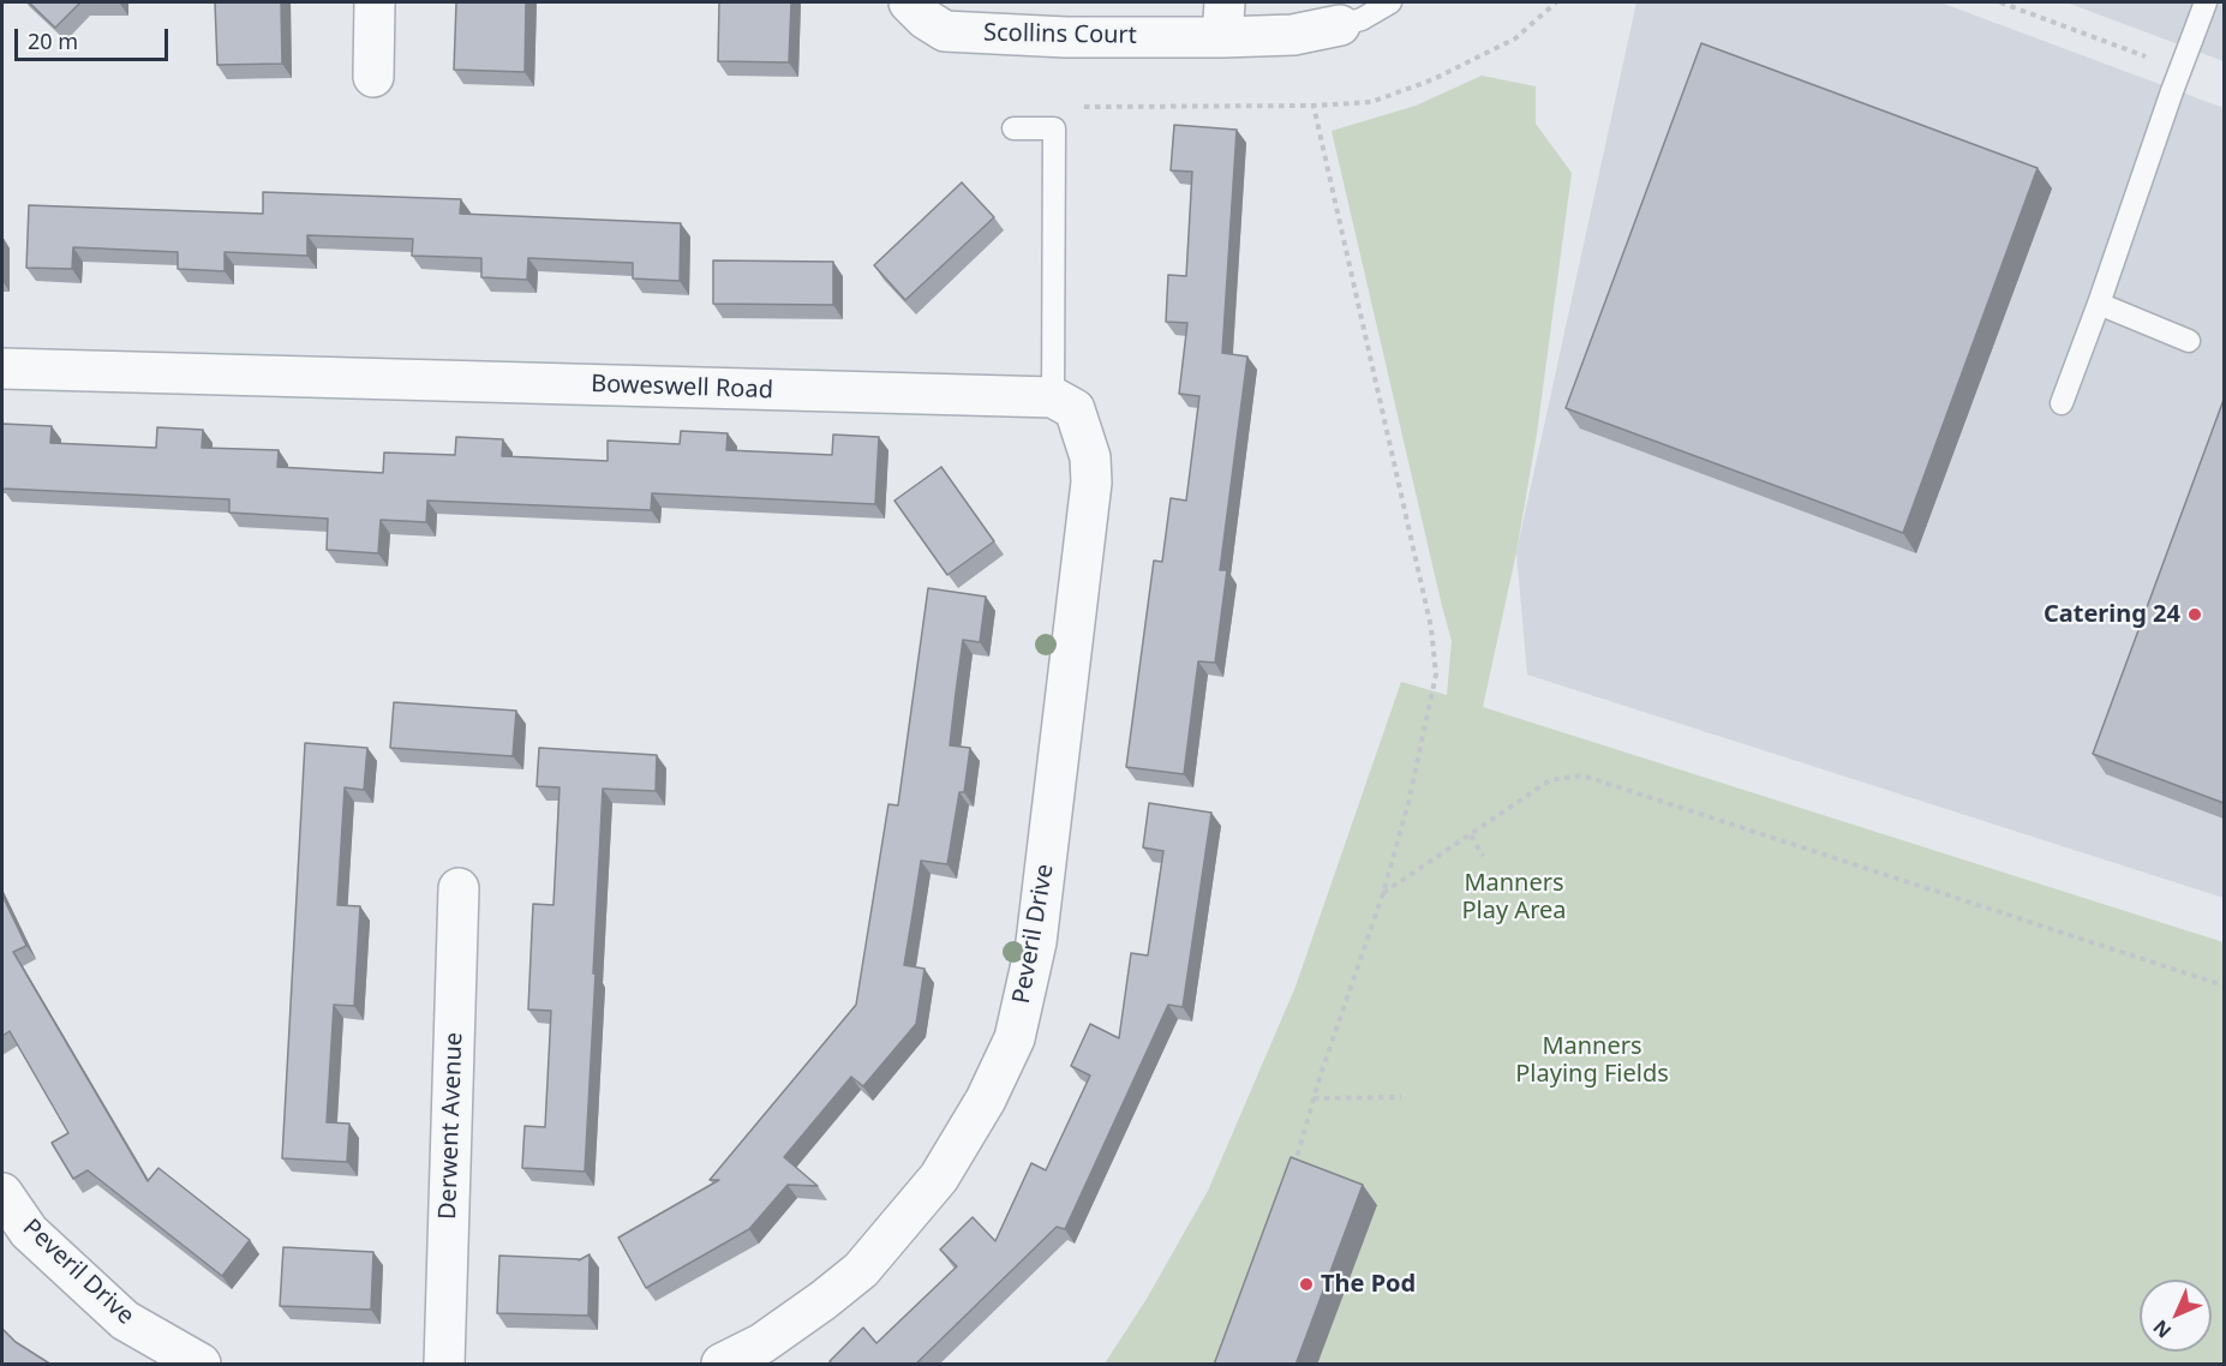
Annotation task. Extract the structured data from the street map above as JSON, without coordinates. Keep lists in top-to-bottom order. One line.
{"streets":{"street":["Scollins Court","Boweswell Road","Peveril Drive","Derwent Avenue"]},"crossings":[["Boweswell Road","Peveril Drive"]],"parks":["Manners Play Area","Manners Playing Fields"],"places":["Catering 24","The Pod"],"scale_bar":"20 m","north":"bottom left"}
